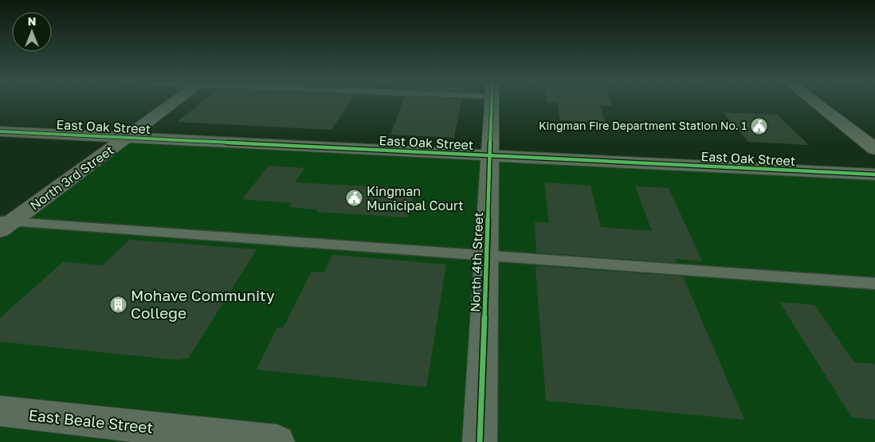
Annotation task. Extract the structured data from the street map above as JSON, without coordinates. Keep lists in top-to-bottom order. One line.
{"streets":{"street":["East Oak Street","North 3rd Street","North 4th Street","East Beale Street"]},"crossings":[["East Oak Street","North 3rd Street"],["East Oak Street","North 4th Street"]],"places":{"public building":["Kingman Fire Department Station No. 1","Kingman Municipal Court"],"building":["Mohave Community College"]},"north":"top"}
